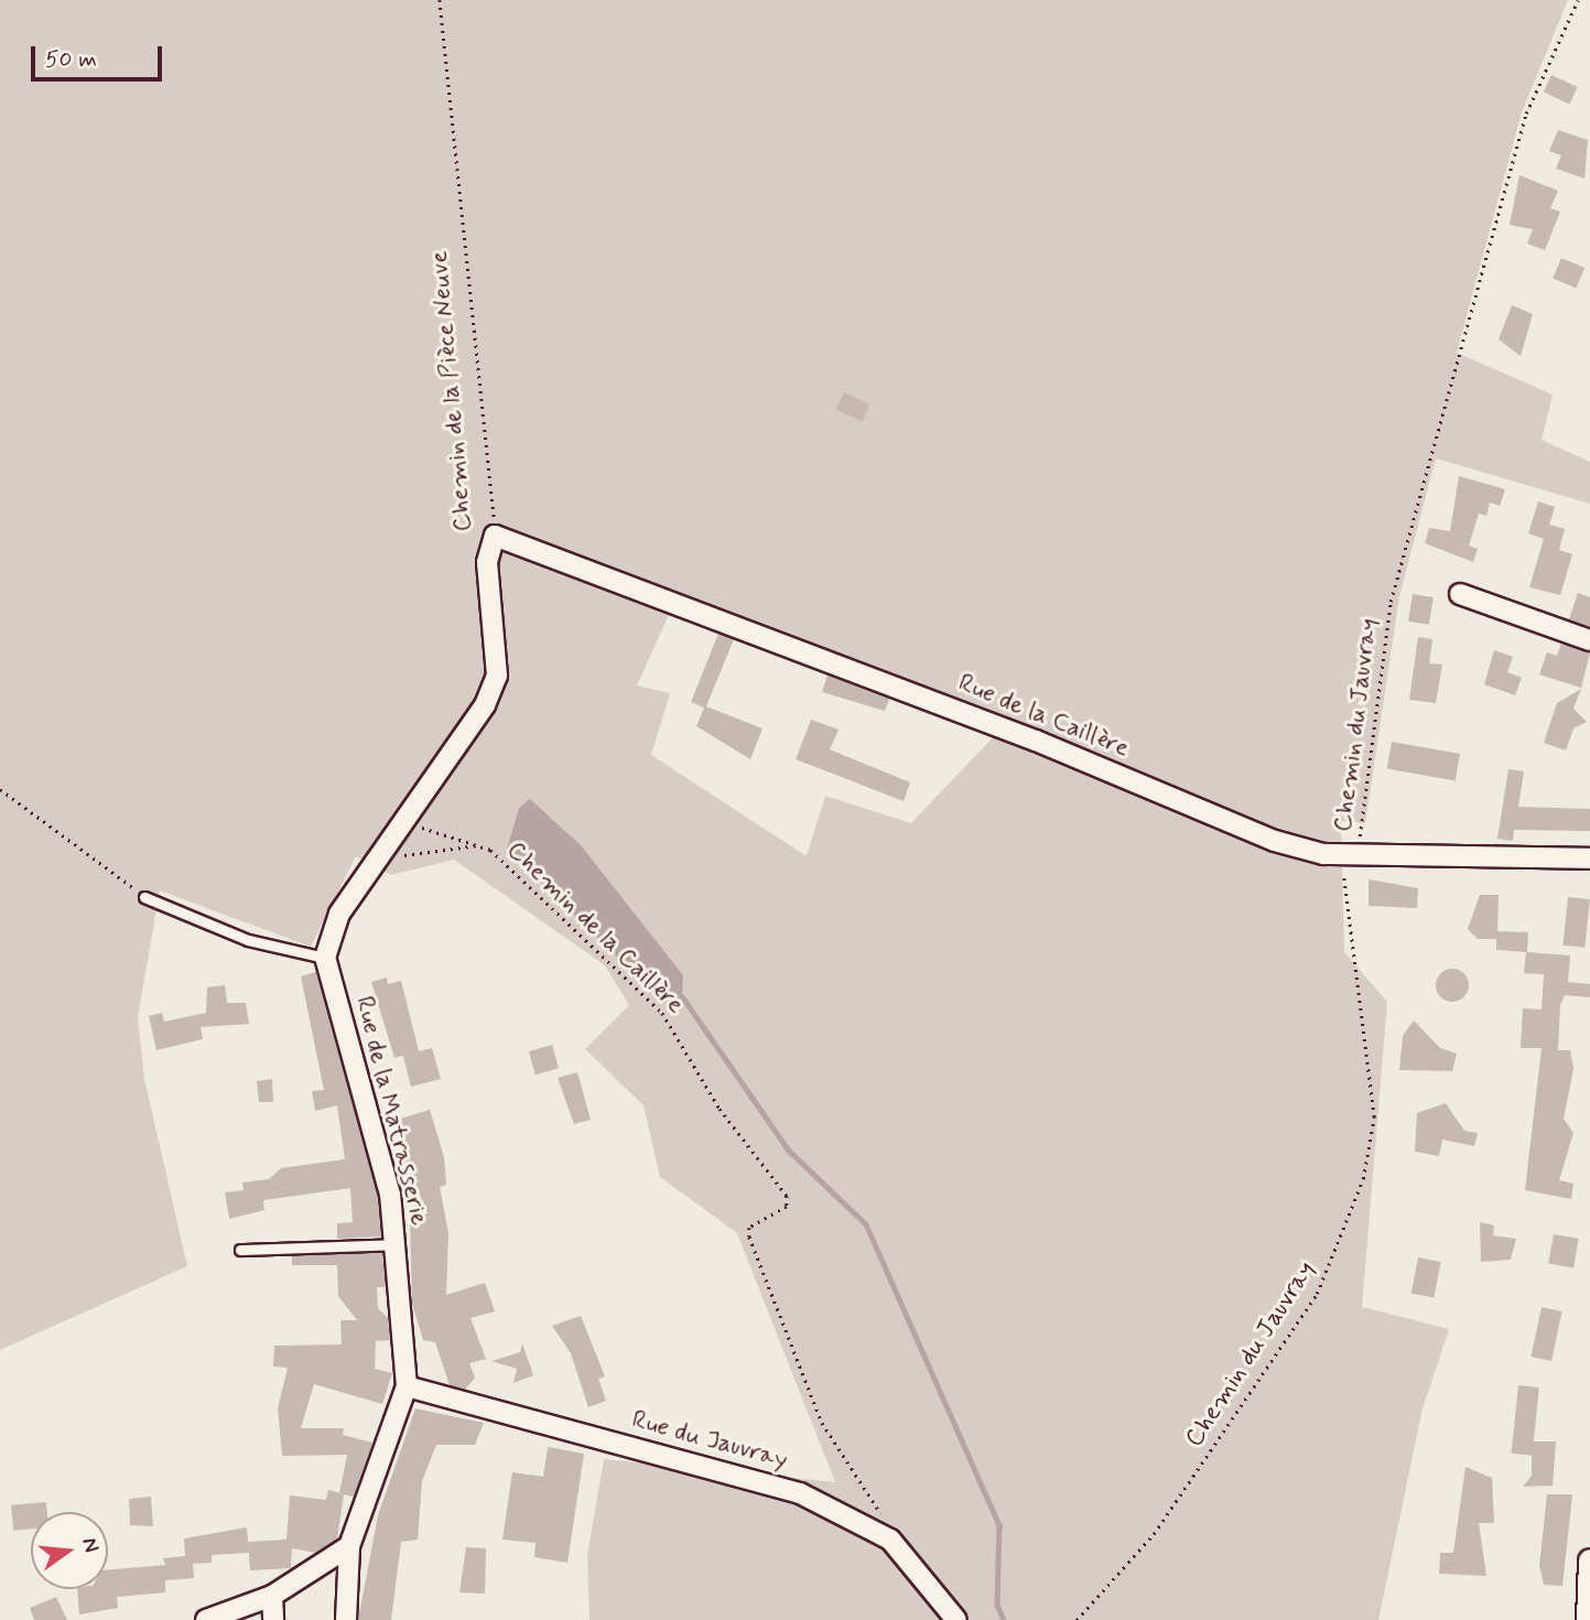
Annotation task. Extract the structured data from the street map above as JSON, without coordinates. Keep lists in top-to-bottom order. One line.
{"streets":{"street":["Chemin de la Pièce Neuve","Rue de la Caillère","Rue de la Matrasserie","Rue du Jauvray"],"path":["Chemin du Jauvray","Chemin de la Caillère"]},"crossings":[["Chemin de la Pièce Neuve","Rue de la Caillère"],["Chemin de la Pièce Neuve","Rue de la Matrasserie"],["Rue de la Caillère","Chemin du Jauvray"],["Rue de la Matrasserie","Rue du Jauvray"]],"scale_bar":"50 m","north":"right"}
